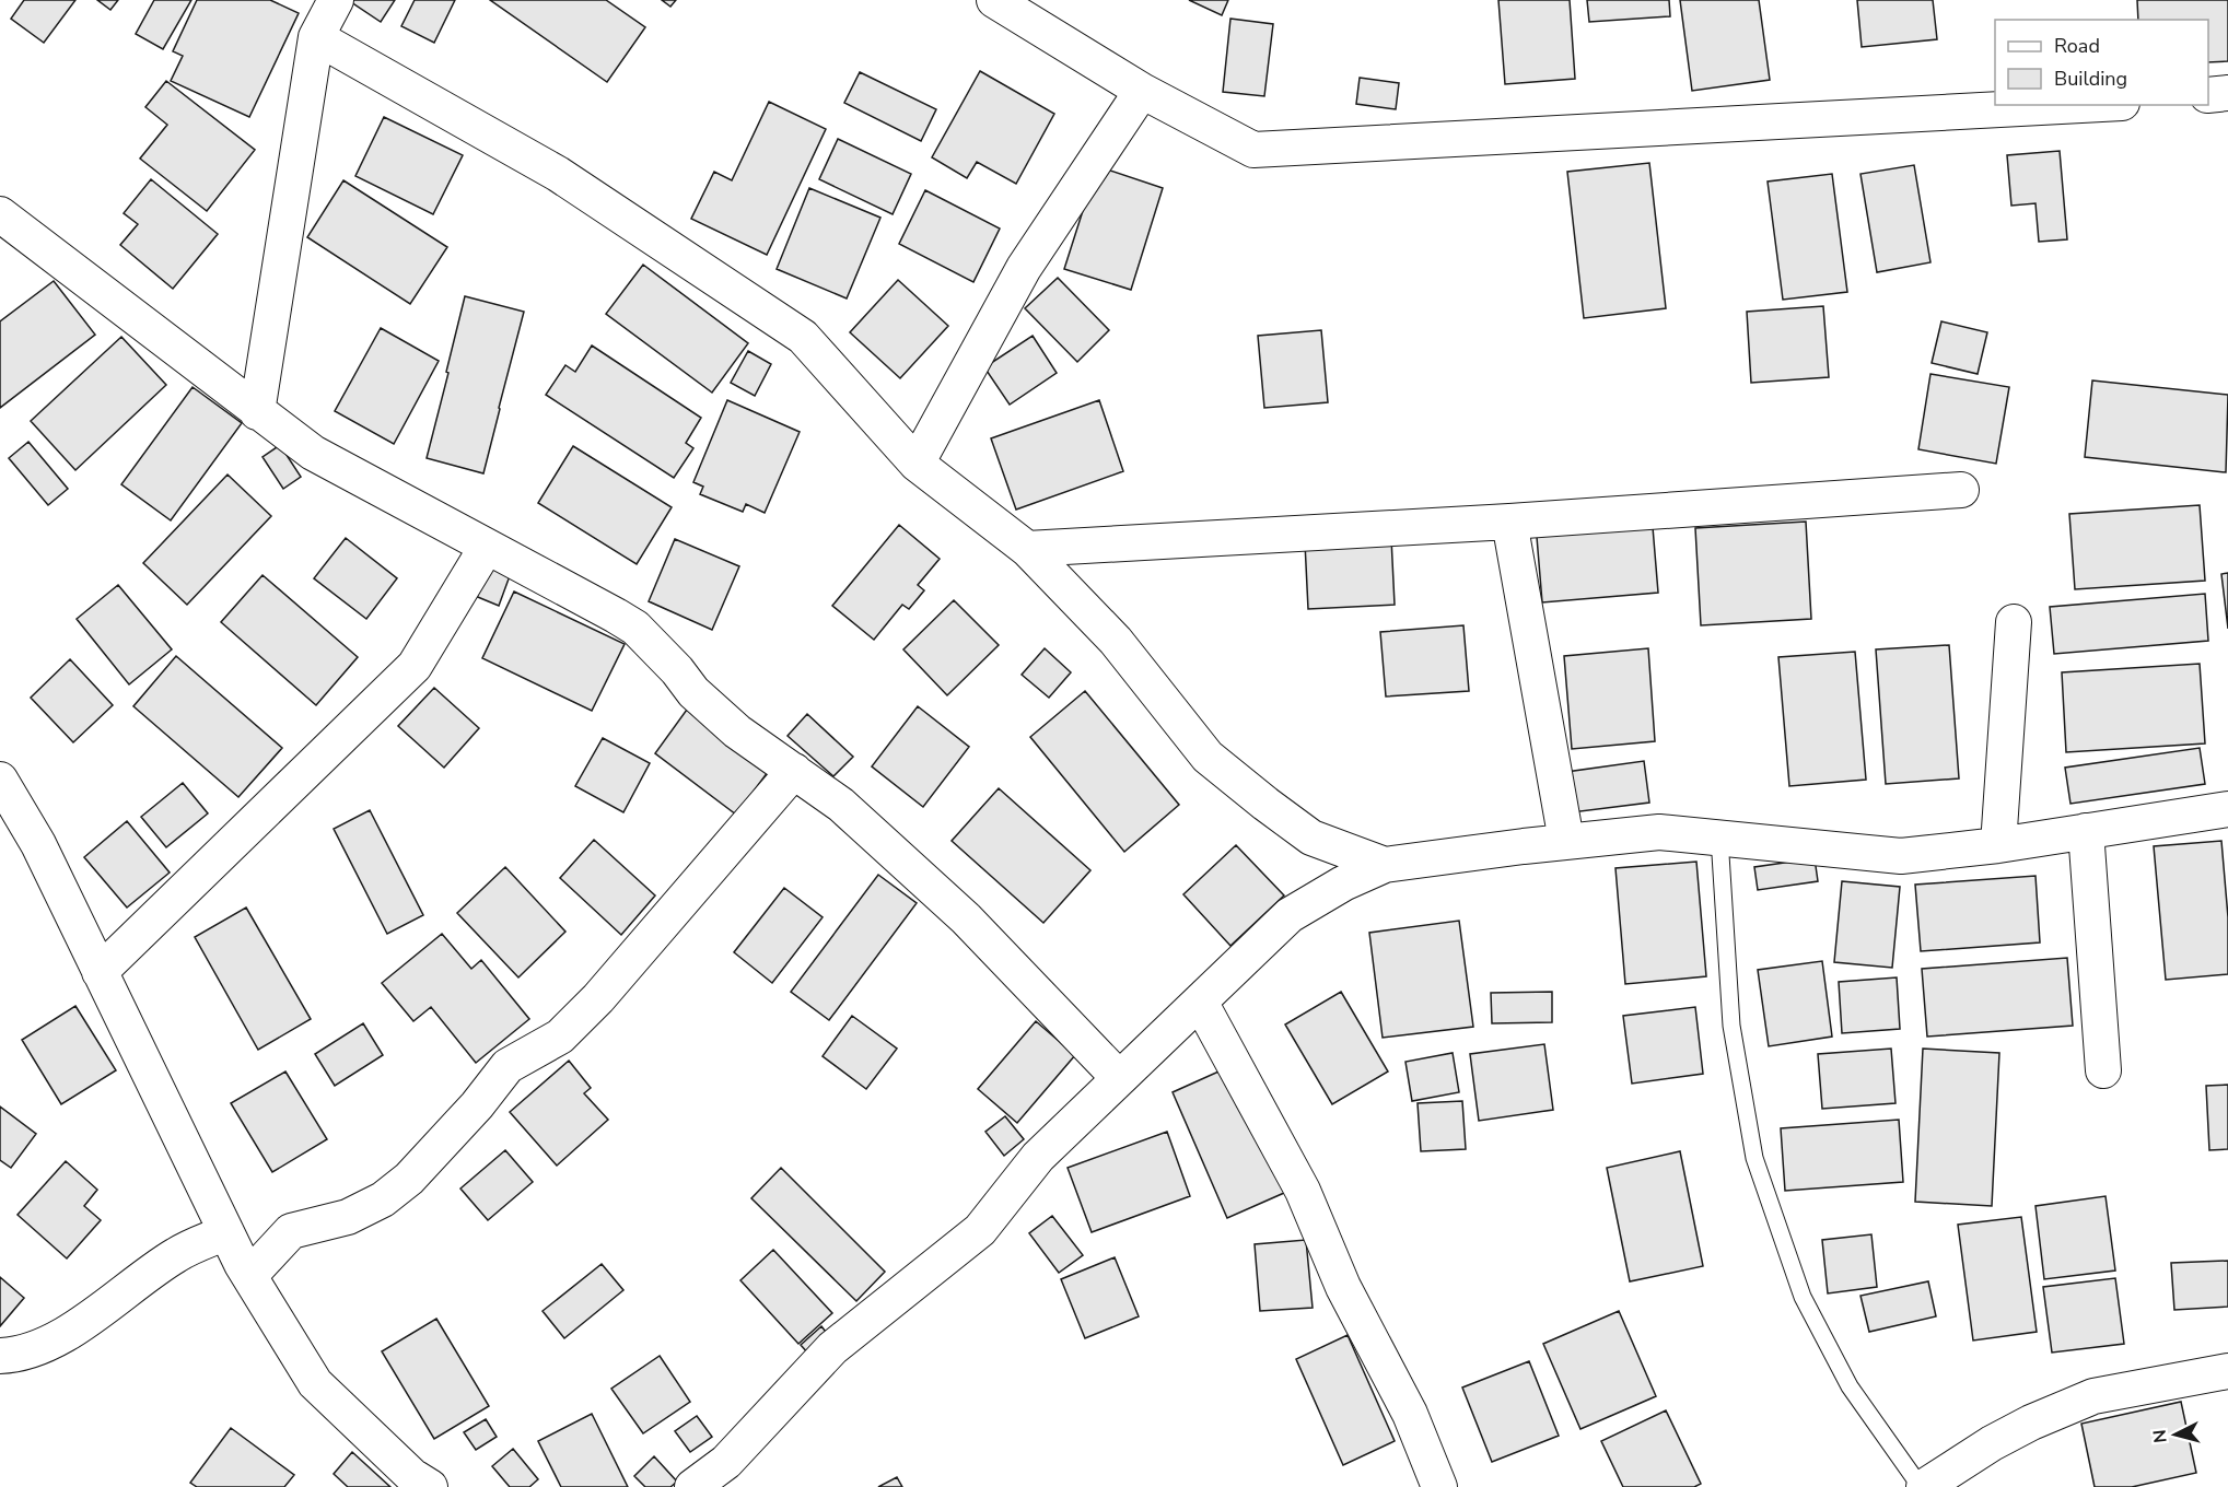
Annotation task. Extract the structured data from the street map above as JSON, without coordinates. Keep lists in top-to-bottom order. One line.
{"legend":["Road","Building"],"north":"left"}
